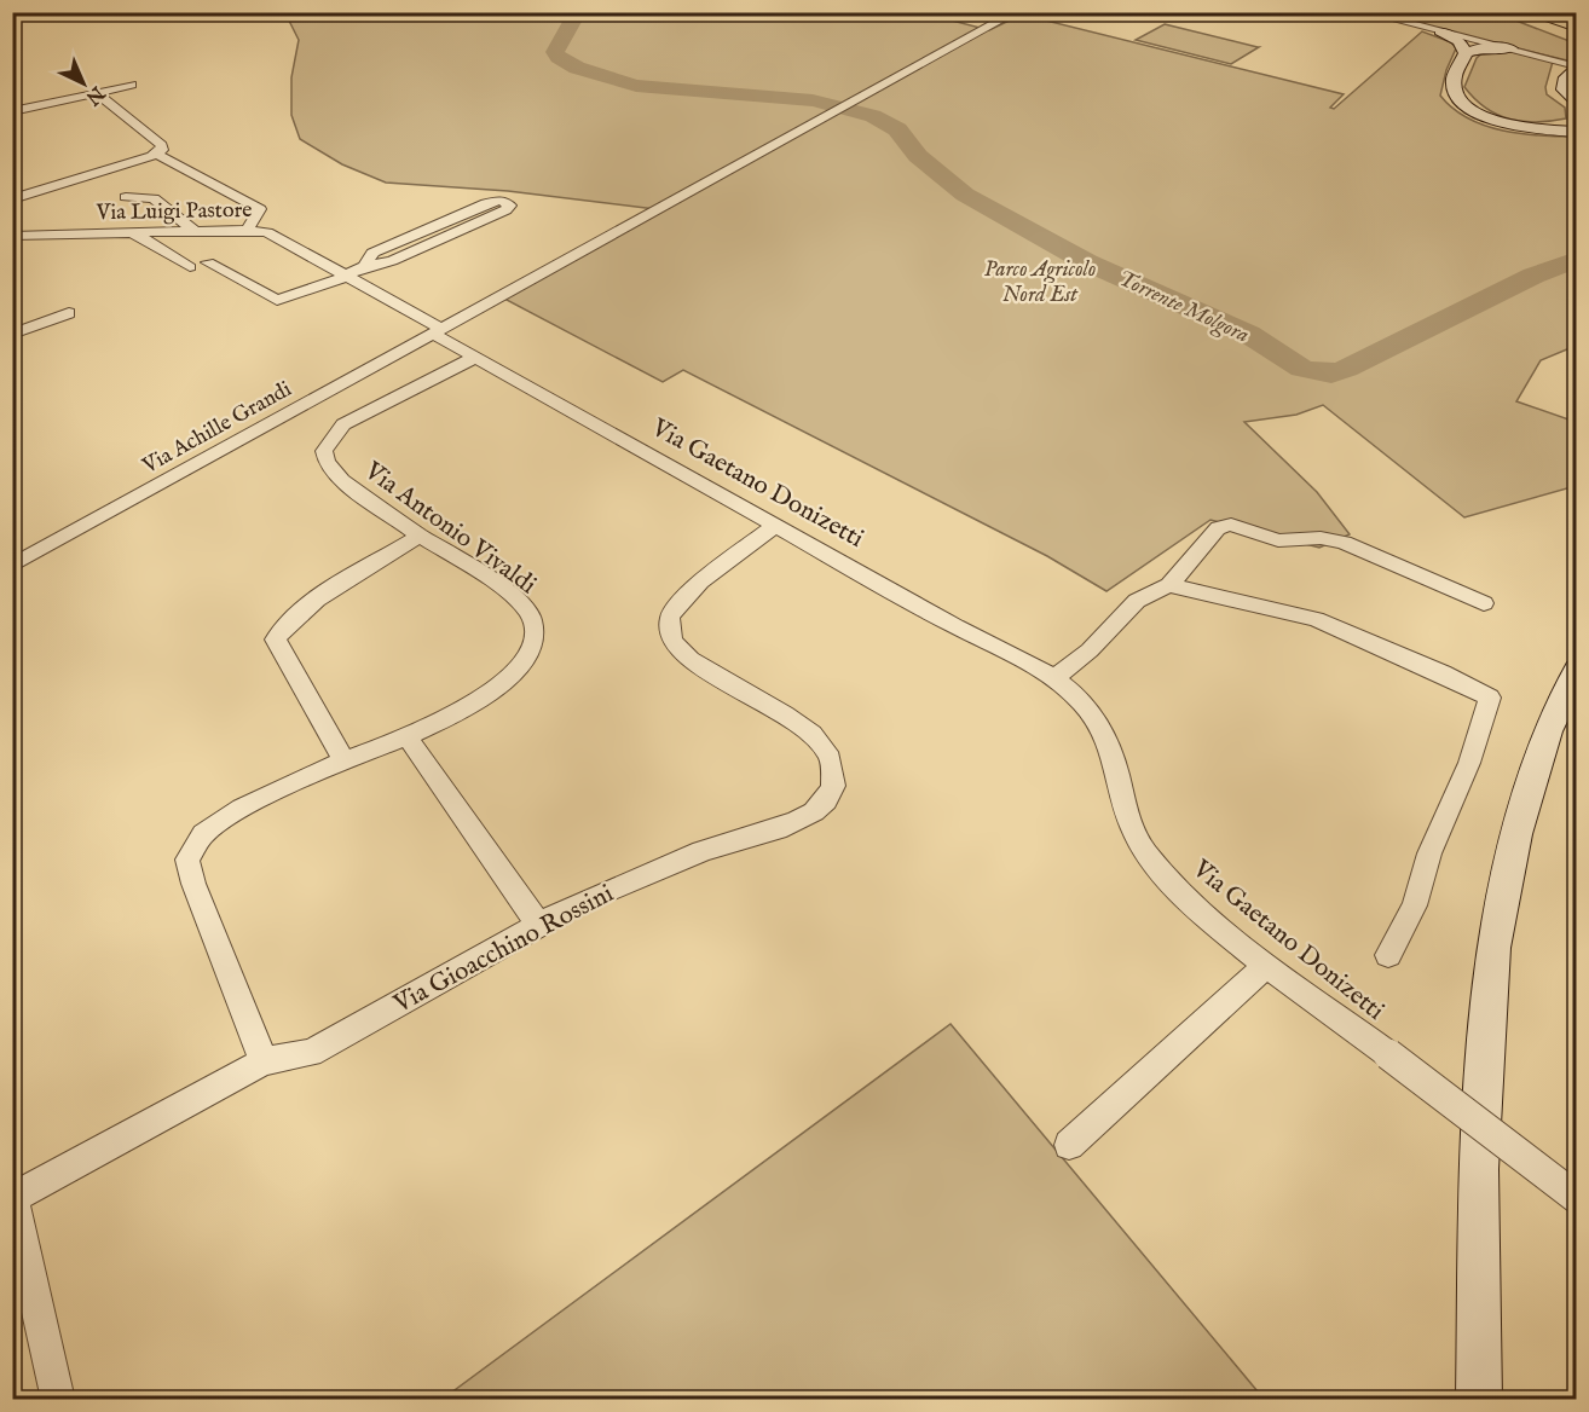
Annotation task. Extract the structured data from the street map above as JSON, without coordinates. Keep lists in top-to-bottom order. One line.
{"streets":{"street":["Via Luigi Pastore","Via Achille Grandi","Via Gaetano Donizetti","Via Antonio Vivaldi","Via Gioacchino Rossini"]},"crossings":[["Via Luigi Pastore","Via Achille Grandi"],["Via Luigi Pastore","Via Gaetano Donizetti"],["Via Achille Grandi","Via Gaetano Donizetti"],["Via Gaetano Donizetti","Via Antonio Vivaldi"],["Via Gaetano Donizetti","Via Gioacchino Rossini"],["Via Antonio Vivaldi","Via Gioacchino Rossini"]],"water":["Torrente Molgora"],"parks":["Parco Agricolo Nord Est"],"north":"bottom right"}
